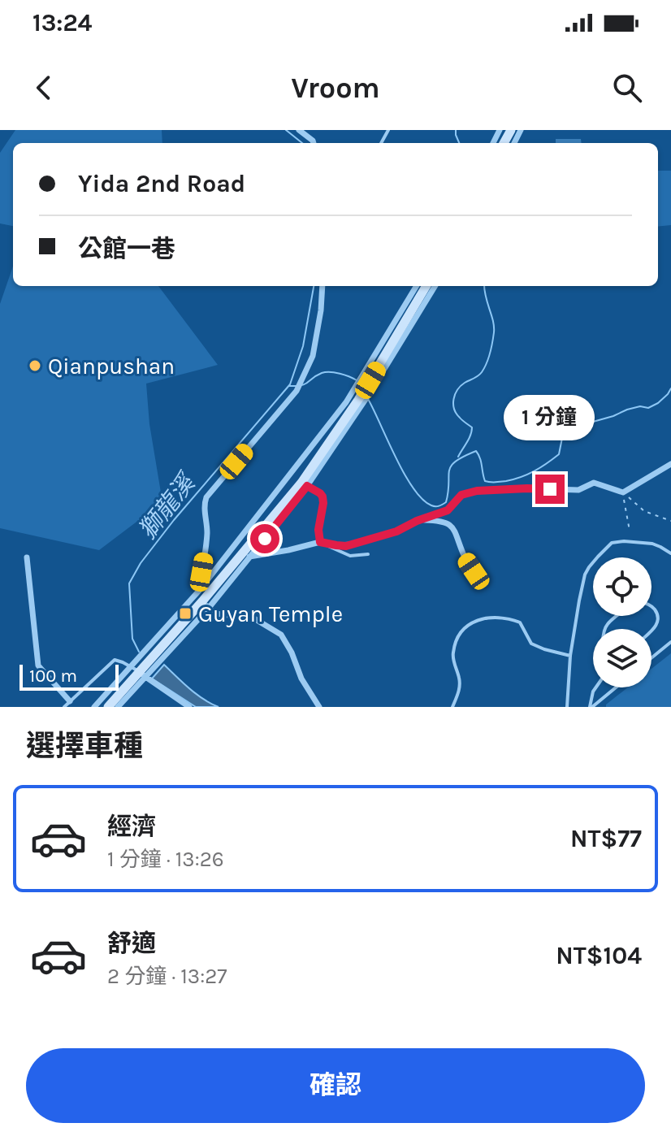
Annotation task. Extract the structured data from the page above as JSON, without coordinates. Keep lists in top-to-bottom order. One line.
{"water":["獅龍溪"],"places":{"other":["Qianpushan"],"transit":["Guyan Temple"]},"scale_bar":"100 m","page":{"status":"13:24","header":"Vroom","banner":["Yida 2nd Road","公館一巷"],"bubble":"1 分鐘","scale":"100 m","heading":"選擇車種","list":[{"name":"經濟","note":"1 分鐘 · 13:26","value":"NT$77"},{"name":"舒適","note":"2 分鐘 · 13:27","value":"NT$104"}],"buttons":"確認"}}
